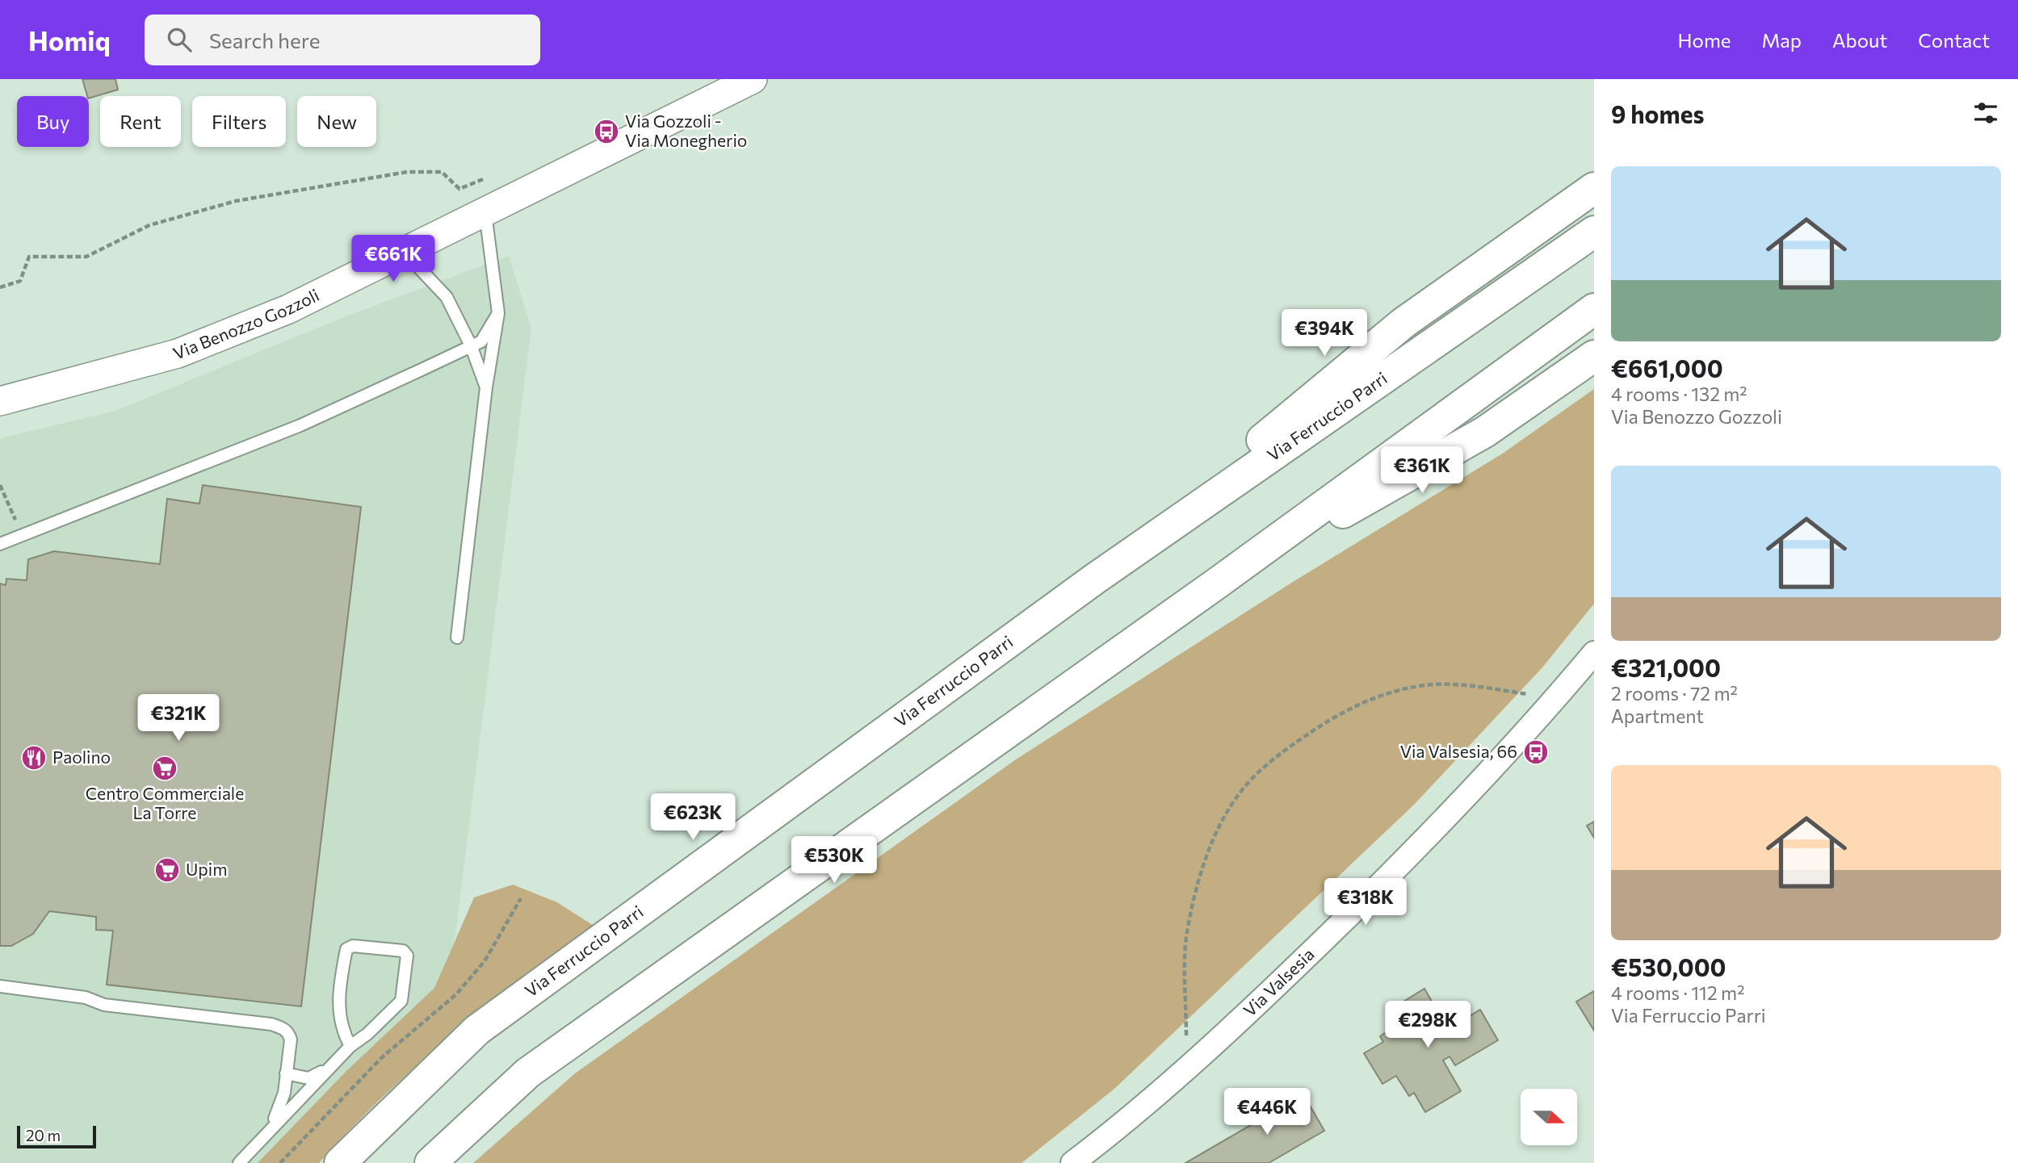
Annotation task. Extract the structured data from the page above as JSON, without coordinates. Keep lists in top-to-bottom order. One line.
{"streets":{"main road":["Via Ferruccio Parri"],"street":["Via Benozzo Gozzoli","Via Valsesia"]},"places":{"bus stop":["Via Gozzoli - Via Monegherio","Via Valsesia, 66"],"restaurant":["Paolino"],"supermarket":["Centro Commerciale La Torre","Upim"]},"scale_bar":"20 m","north":"right","page":{"header":"Homiq","search":"Search here","nav":["Home","Map","About","Contact"],"heading":"9 homes","chip":["Buy","Rent","Filters","New"],"list":[{"name":"€661,000","note":"4 rooms · 132 m² · Via Benozzo Gozzoli"},{"name":"€321,000","note":"2 rooms · 72 m² · Apartment"},{"name":"€530,000","note":"4 rooms · 112 m² · Via Ferruccio Parri"}],"price":["€661K","€394K","€361K","€321K","€623K","€530K","€318K","€298K","€446K"],"scale":"20 m"}}
